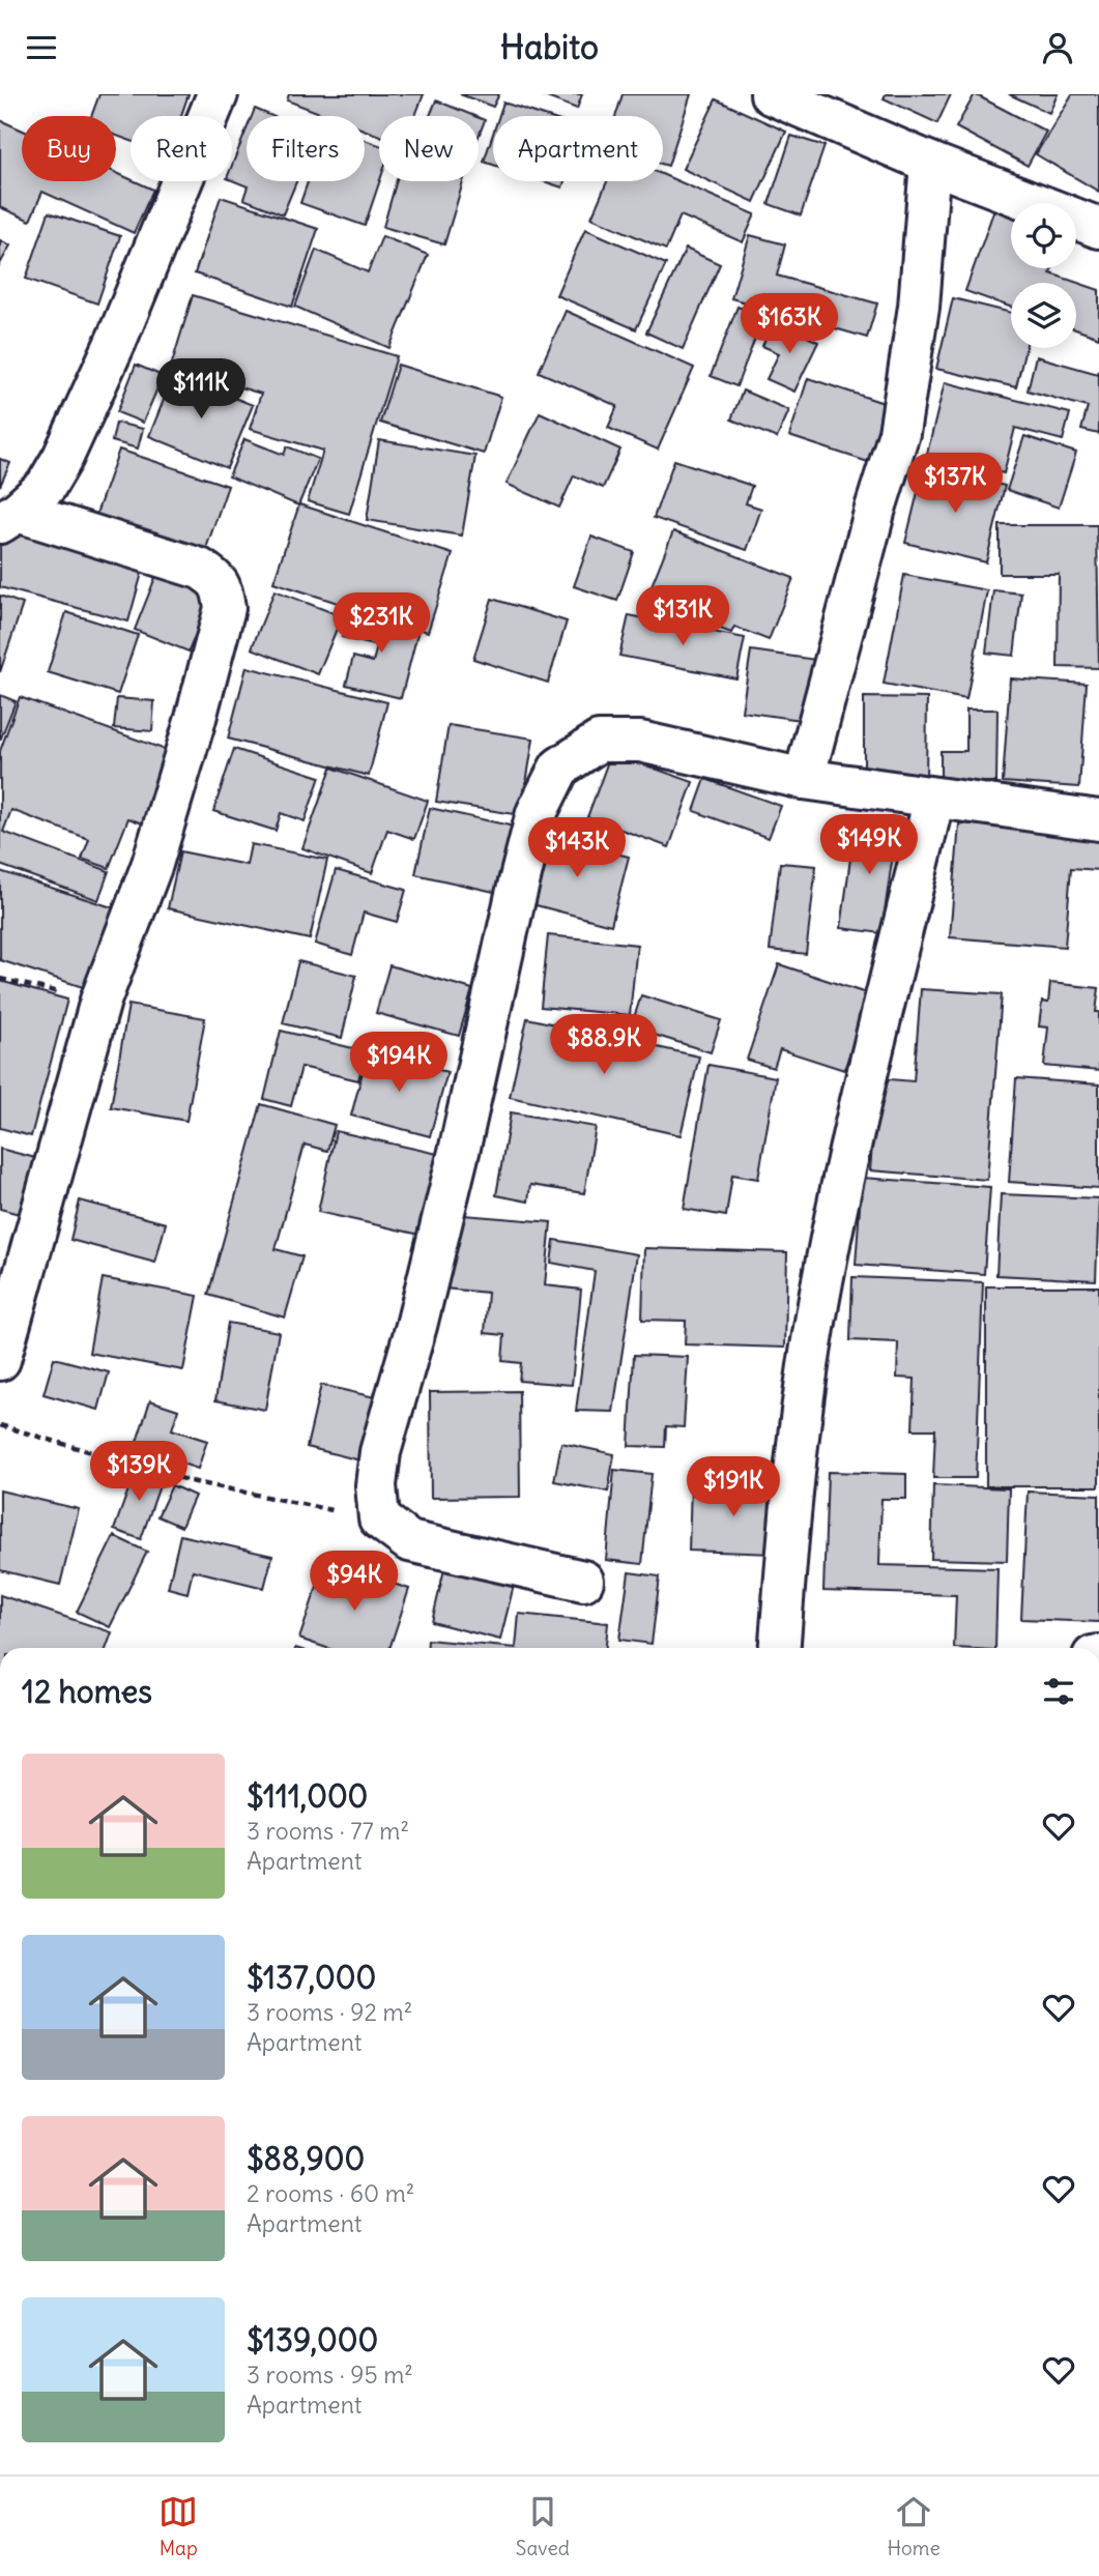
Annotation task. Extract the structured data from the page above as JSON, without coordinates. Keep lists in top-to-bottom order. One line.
{"page":{"header":"Habito","chip":["Buy","Rent","Filters","New","Apartment"],"price":["$163K","$111K","$137K","$131K","$231K","$149K","$143K","$88.9K","$194K","$139K","$191K","$94K"],"heading":"12 homes","list":[{"name":"$111,000","note":"3 rooms · 77 m² · Apartment"},{"name":"$137,000","note":"3 rooms · 92 m² · Apartment"},{"name":"$88,900","note":"2 rooms · 60 m² · Apartment"},{"name":"$139,000","note":"3 rooms · 95 m² · Apartment"}],"tabs":["Map","Saved","Home"]}}
